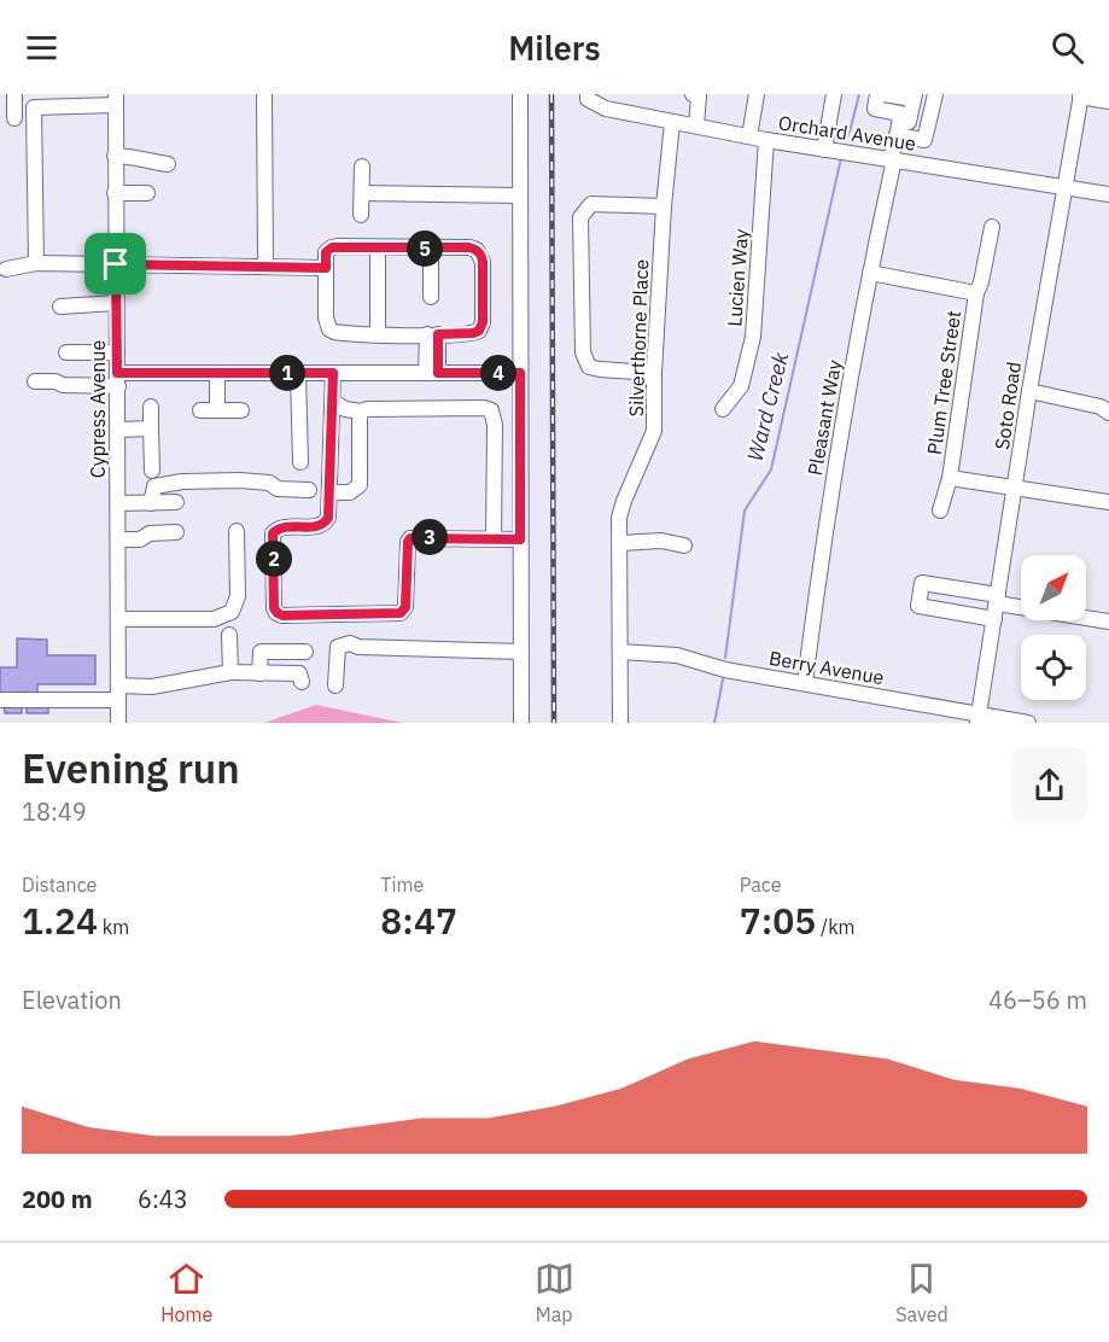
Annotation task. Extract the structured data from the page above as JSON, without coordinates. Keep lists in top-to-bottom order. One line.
{"streets":{"street":["Orchard Avenue","Lucien Way","Silverthorne Place","Plum Tree Street","Soto Road","Cypress Avenue","Pleasant Way","Berry Avenue"]},"crossings":[["Orchard Avenue","Lucien Way"],["Orchard Avenue","Silverthorne Place"],["Orchard Avenue","Soto Road"],["Orchard Avenue","Pleasant Way"],["Silverthorne Place","Berry Avenue"],["Plum Tree Street","Soto Road"],["Soto Road","Berry Avenue"],["Pleasant Way","Berry Avenue"]],"water":["Ward Creek"],"north":"top right","page":{"header":"Milers","pins":["5","1","4","3","2"],"heading":["Evening run","18:49"],"stats":[["Distance","1.24 km"],["Time","8:47"],["Pace","7:05 /km"]],"chart":["Elevation","46–56 m"],"list":[{"name":"200 m","note":"6:43"}],"tabs":["Home","Map","Saved"]}}
